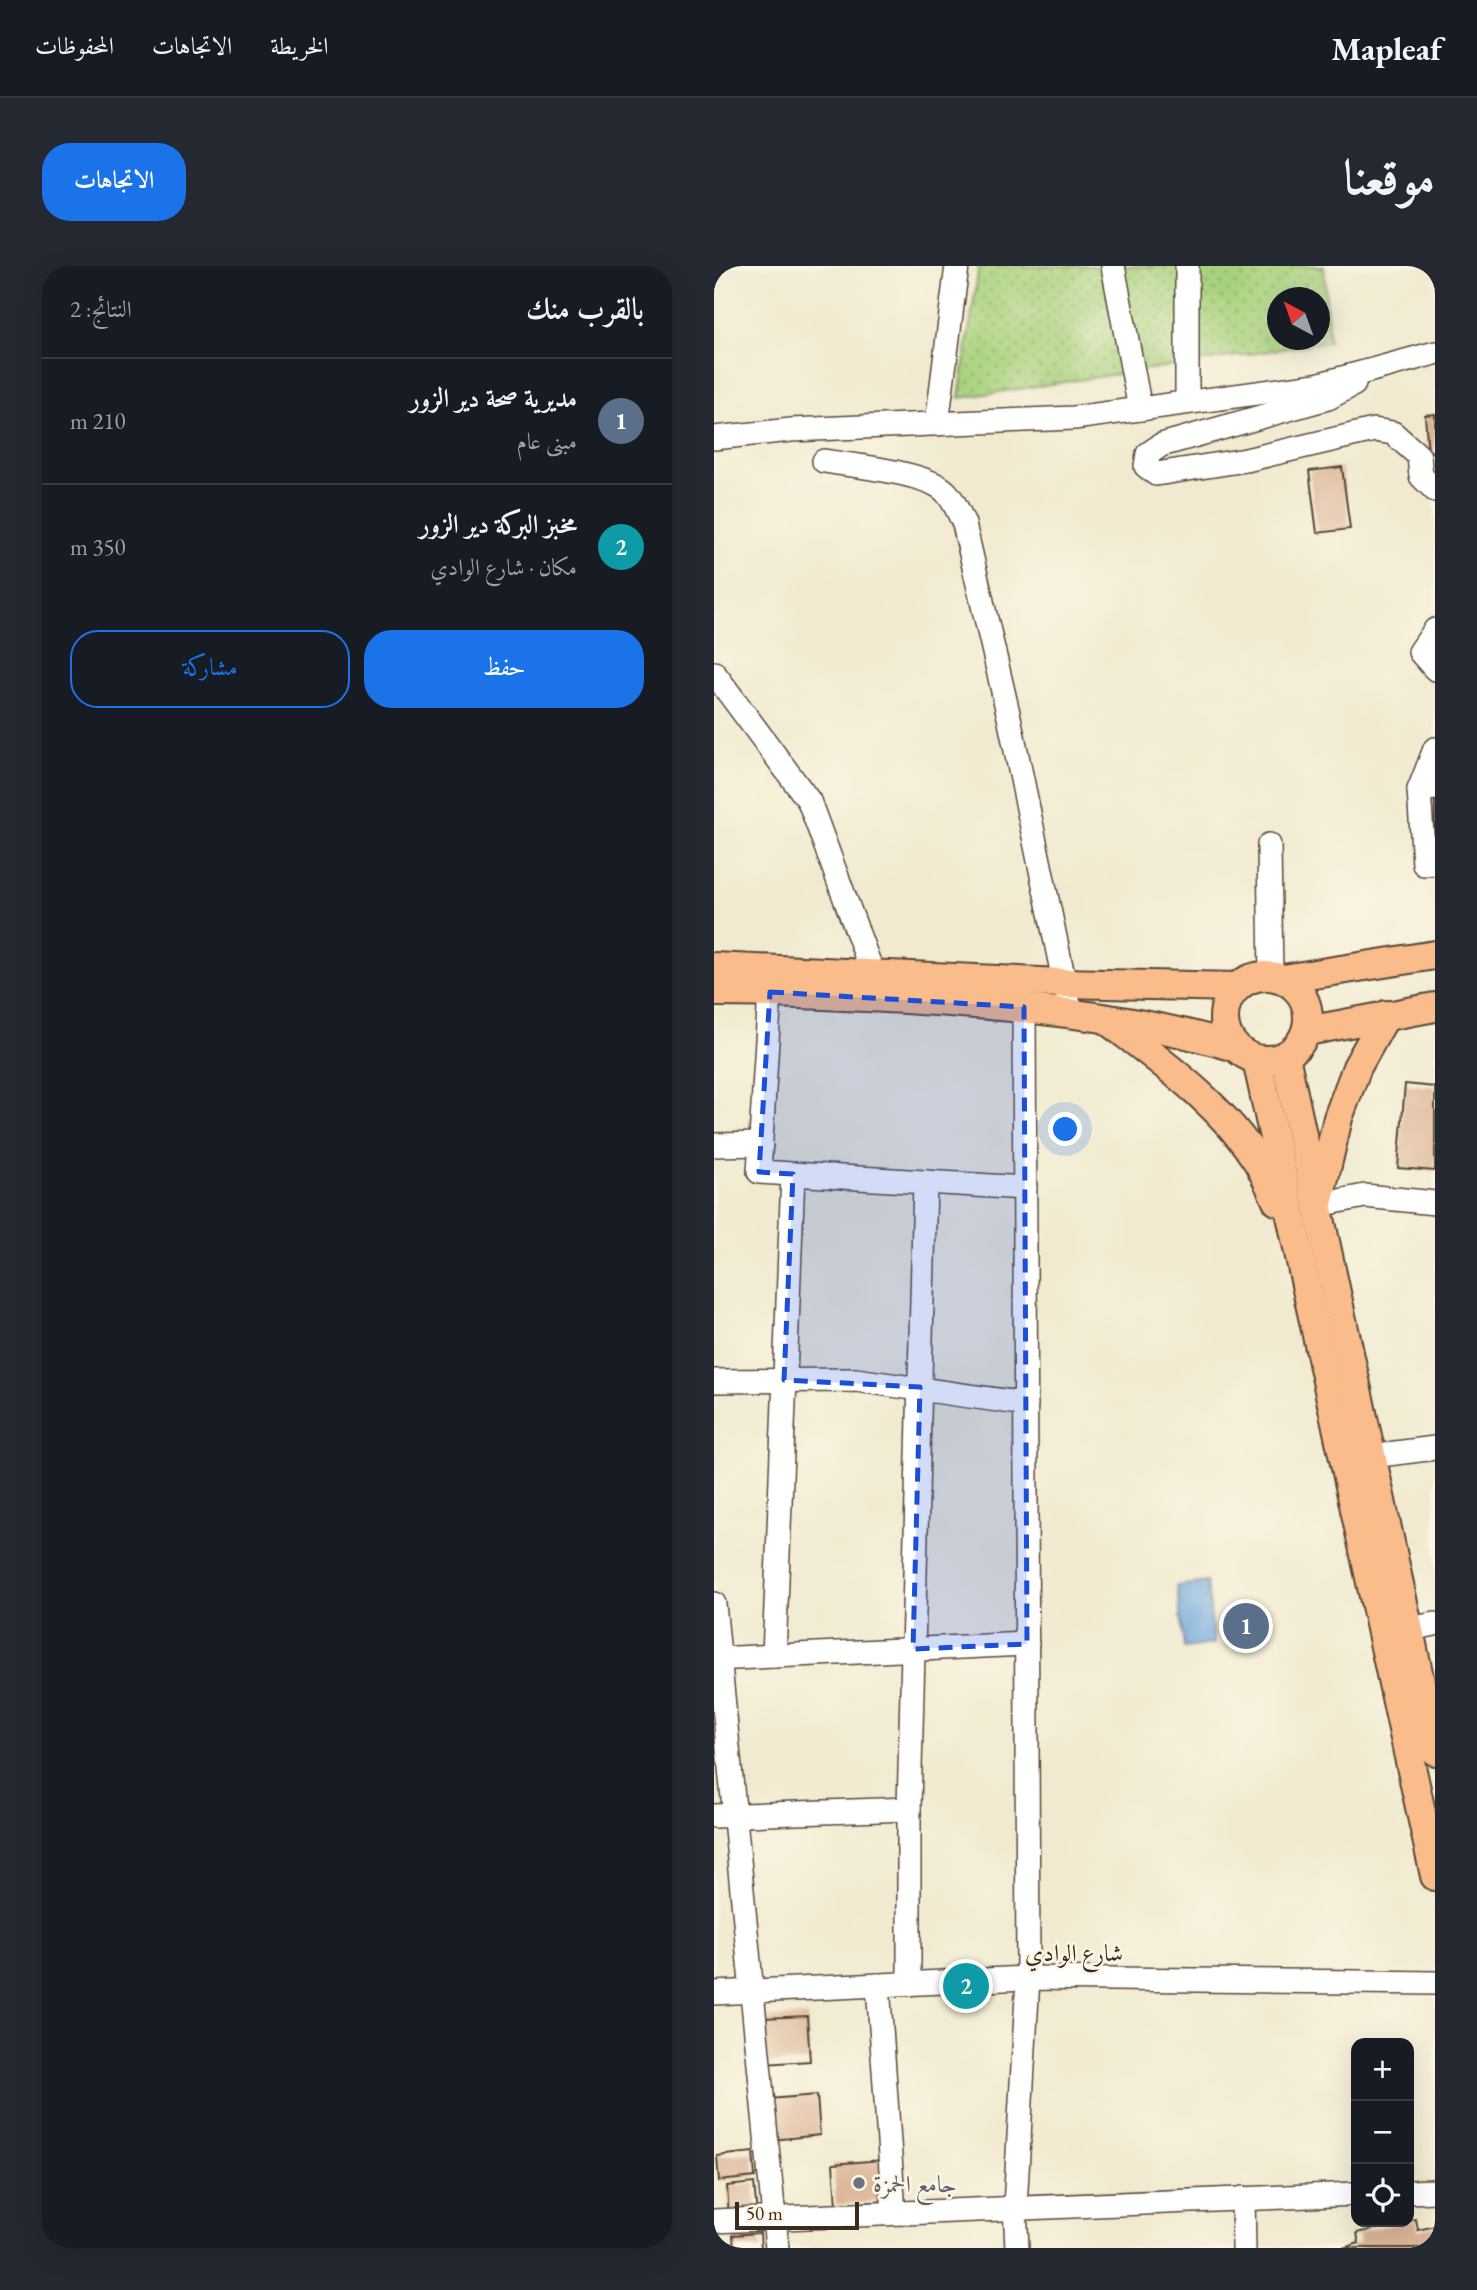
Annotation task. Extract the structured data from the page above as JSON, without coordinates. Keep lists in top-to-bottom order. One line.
{"streets":{"street":["شارع الوادي"]},"places":["جامع الحمزة"],"scale_bar":"50 m","north":"top left","page":{"header":"Mapleaf","nav":["الخريطة","الاتجاهات","المحفوظات"],"title":"موقعنا","buttons":["الاتجاهات",["حفظ","مشاركة"]],"heading":["بالقرب منك","النتائج: 2"],"list":[{"mark":"1","name":"مديرية صحة دير الزور","note":"مبنى عام","value":"210 m"},{"mark":"2","name":"مخبز البركة دير الزور","note":"مكان · شارع الوادي","value":"350 m"}],"pins":["1","2"],"map_buttons":["+","−"],"scale":"50 m"}}
